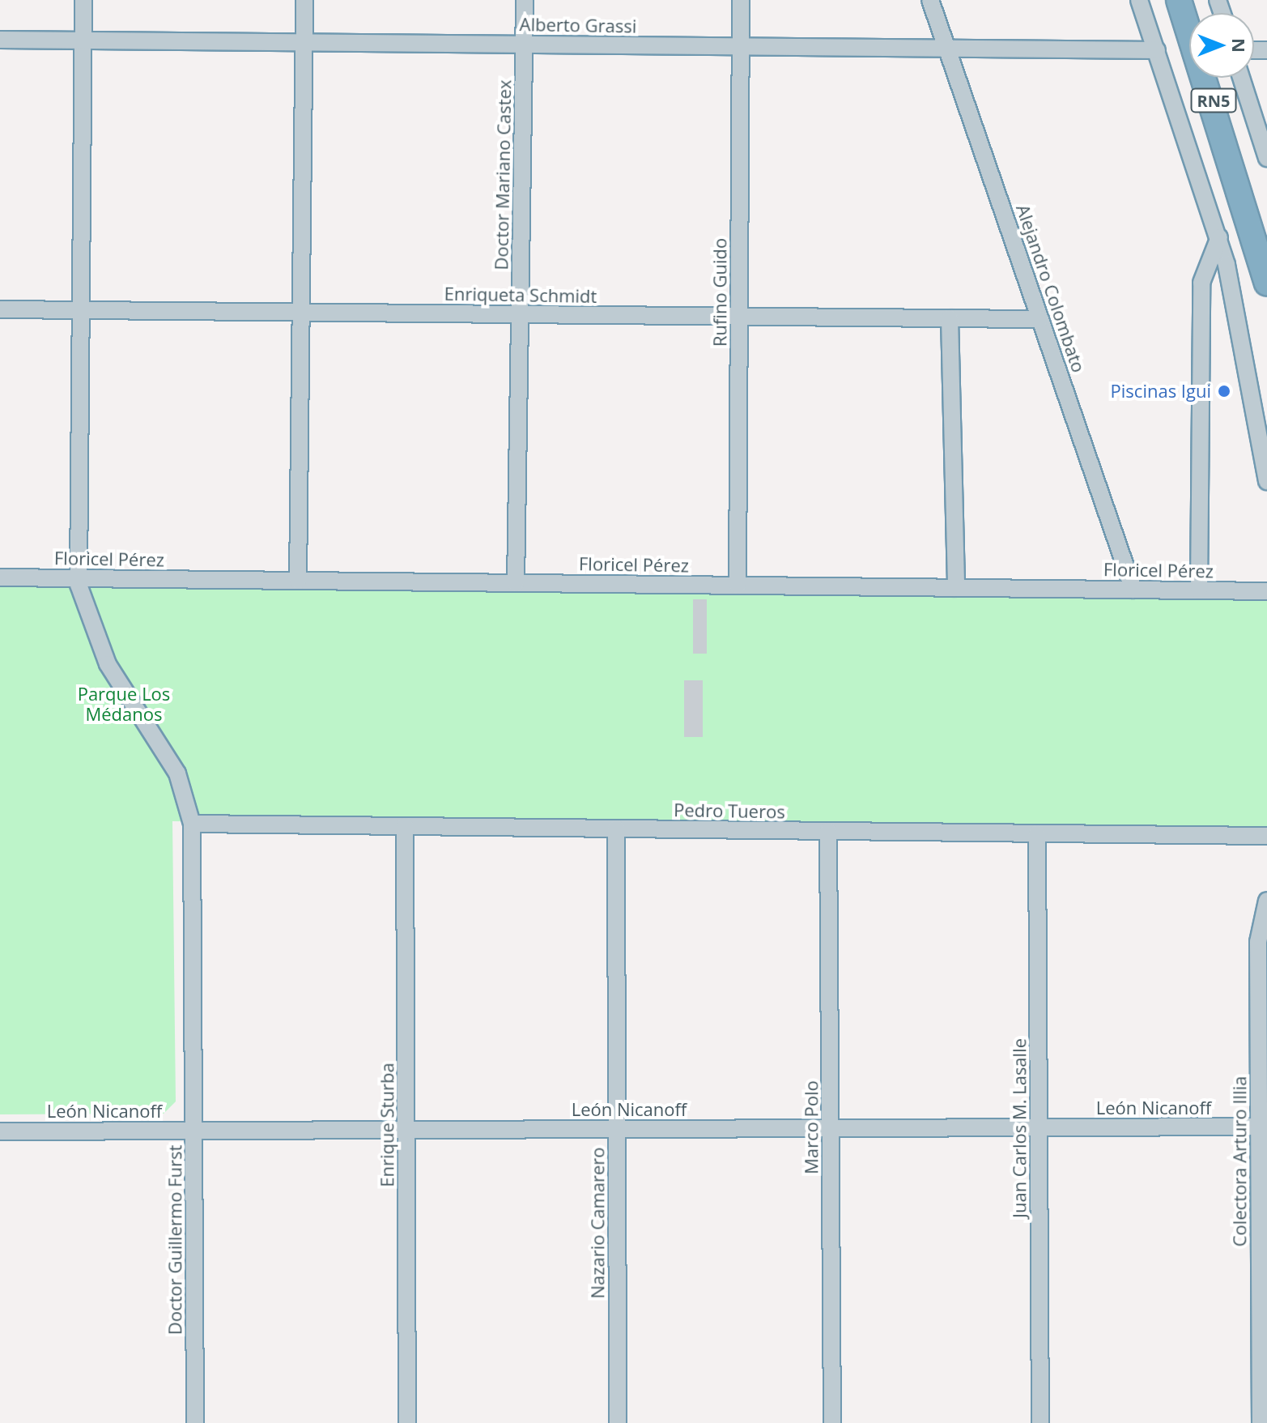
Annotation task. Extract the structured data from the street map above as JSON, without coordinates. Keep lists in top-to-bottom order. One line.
{"streets":{"highway":["RN5"],"street":["Alberto Grassi","Doctor Mariano Castex","Alejandro Colombato","Rufino Guido","Enriqueta Schmidt","Floricel Pérez","Pedro Tueros","León Nicanoff","Enrique Sturba","Marco Polo","Juan Carlos M. Lasalle","Colectora Arturo Illia","Nazario Camarero","Doctor Guillermo Furst"]},"crossings":[["Alberto Grassi","Doctor Mariano Castex"],["Alberto Grassi","Alejandro Colombato"],["Alberto Grassi","Rufino Guido"],["Alberto Grassi","Doctor Guillermo Furst"],["Doctor Mariano Castex","Enriqueta Schmidt"],["Doctor Mariano Castex","Floricel Pérez"],["Alejandro Colombato","Enriqueta Schmidt"],["Alejandro Colombato","Floricel Pérez"],["Rufino Guido","Enriqueta Schmidt"],["Rufino Guido","Floricel Pérez"],["Enriqueta Schmidt","Doctor Guillermo Furst"],["Floricel Pérez","Doctor Guillermo Furst"],["Pedro Tueros","Enrique Sturba"],["Pedro Tueros","Marco Polo"],["Pedro Tueros","Juan Carlos M. Lasalle"],["Pedro Tueros","Nazario Camarero"],["Pedro Tueros","Doctor Guillermo Furst"],["León Nicanoff","Enrique Sturba"],["León Nicanoff","Marco Polo"],["León Nicanoff","Juan Carlos M. Lasalle"],["León Nicanoff","Colectora Arturo Illia"],["León Nicanoff","Nazario Camarero"],["León Nicanoff","Doctor Guillermo Furst"]],"parks":["Parque Los Médanos"],"places":["Piscinas Igui"],"north":"right"}
